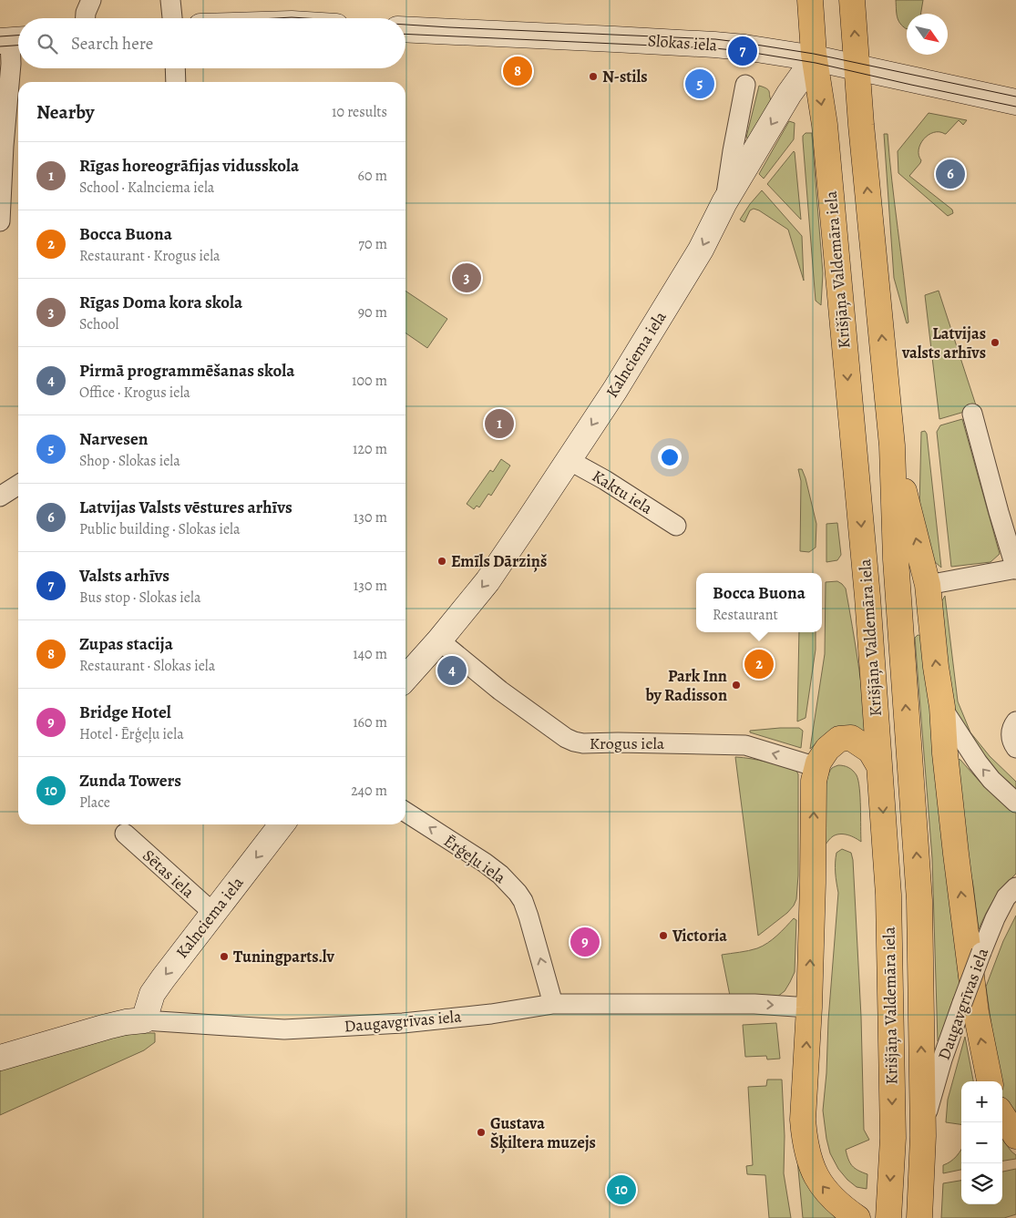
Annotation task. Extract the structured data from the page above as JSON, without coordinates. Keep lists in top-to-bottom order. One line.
{"streets":{"main road":["Krišjāņa Valdemāra iela"],"street":["Slokas iela","Kalnciema iela","Kaktu iela","Krogus iela","Ērģeļu iela","Sētas iela","Daugavgrīvas iela"]},"crossings":[["Slokas iela","Krišjāņa Valdemāra iela"],["Slokas iela","Kalnciema iela"],["Krišjāņa Valdemāra iela","Kalnciema iela"],["Krišjāņa Valdemāra iela","Daugavgrīvas iela"],["Kalnciema iela","Kaktu iela"],["Kalnciema iela","Krogus iela"],["Kalnciema iela","Sētas iela"],["Kalnciema iela","Daugavgrīvas iela"],["Ērģeļu iela","Daugavgrīvas iela"]],"one_way":["Kalnciema iela","Krogus iela","Ērģeļu iela"],"places":["N-stils","Latvijas valsts arhīvs","Emīls Dārziņš","Park Inn by Radisson","Victoria","Tuningparts.lv","Gustava Šķiltera muzejs"],"north":"bottom right","page":{"search":"Search here","pins":["7","8","5","6","3","1","2","4","9","10"],"heading":["Nearby","10 results"],"list":[{"mark":"1","name":"Rīgas horeogrāfijas vidusskola","note":"School · Kalnciema iela","value":"60 m"},{"mark":"2","name":"Bocca Buona","note":"Restaurant · Krogus iela","value":"70 m"},{"mark":"3","name":"Rīgas Doma kora skola","note":"School","value":"90 m"},{"mark":"4","name":"Pirmā programmēšanas skola","note":"Office · Krogus iela","value":"100 m"},{"mark":"5","name":"Narvesen","note":"Shop · Slokas iela","value":"120 m"},{"mark":"6","name":"Latvijas Valsts vēstures arhīvs","note":"Public building · Slokas iela","value":"130 m"},{"mark":"7","name":"Valsts arhīvs","note":"Bus stop · Slokas iela","value":"130 m"},{"mark":"8","name":"Zupas stacija","note":"Restaurant · Slokas iela","value":"140 m"},{"mark":"9","name":"Bridge Hotel","note":"Hotel · Ērģeļu iela","value":"160 m"},{"mark":"10","name":"Zunda Towers","note":"Place","value":"240 m"}],"popup":["Bocca Buona","Restaurant"],"map_buttons":["+","−"]}}
